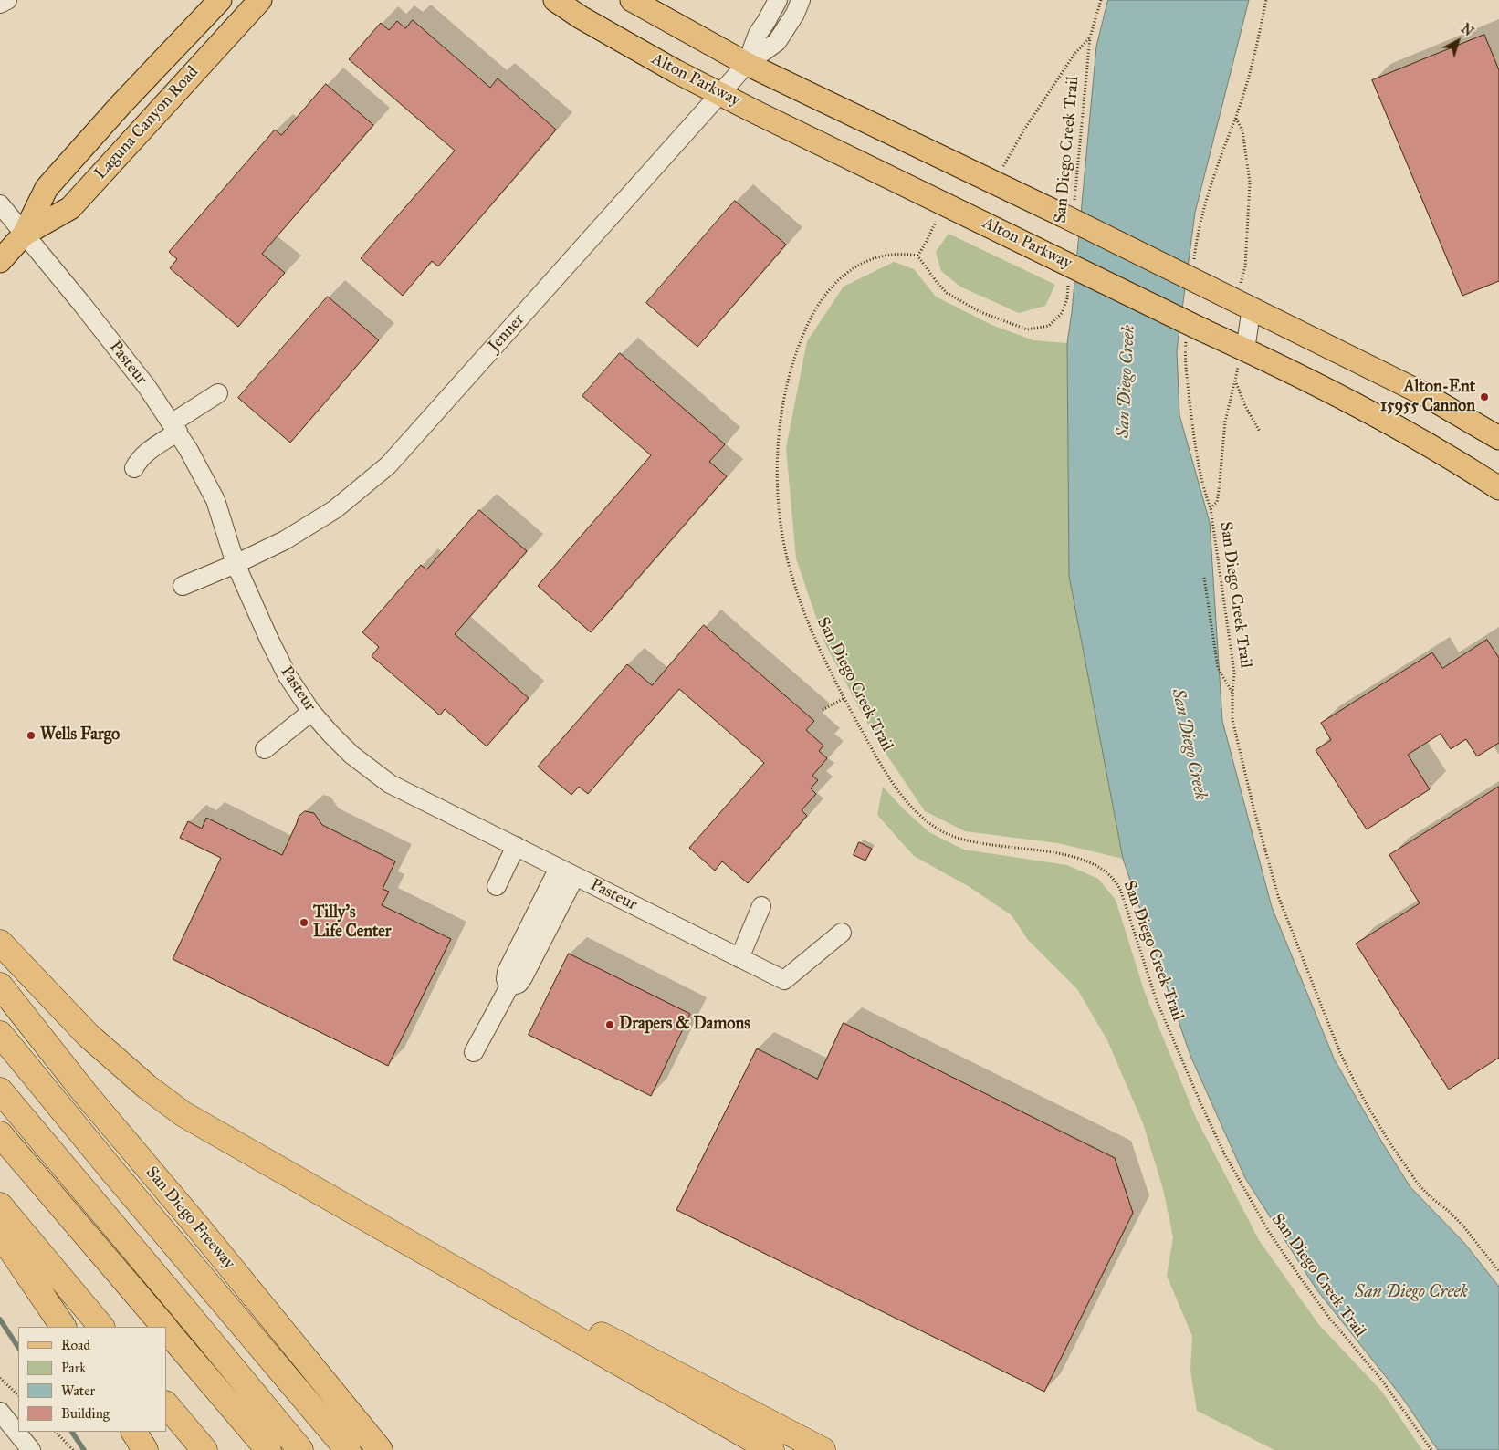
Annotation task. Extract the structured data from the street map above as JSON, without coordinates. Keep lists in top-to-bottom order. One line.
{"streets":{"highway":["San Diego Freeway"],"main road":["Alton Parkway","Laguna Canyon Road"],"street":["Jenner","Pasteur"],"path":["San Diego Creek Trail"]},"crossings":[["Alton Parkway","Jenner"],["Laguna Canyon Road","Pasteur"],["Jenner","Pasteur"]],"water":["San Diego Creek"],"places":["Alton-Ent 15955 Cannon","Wells Fargo","Tilly's Life Center","Drapers & Damons"],"legend":["Road","Park","Water","Building"],"north":"top right"}
